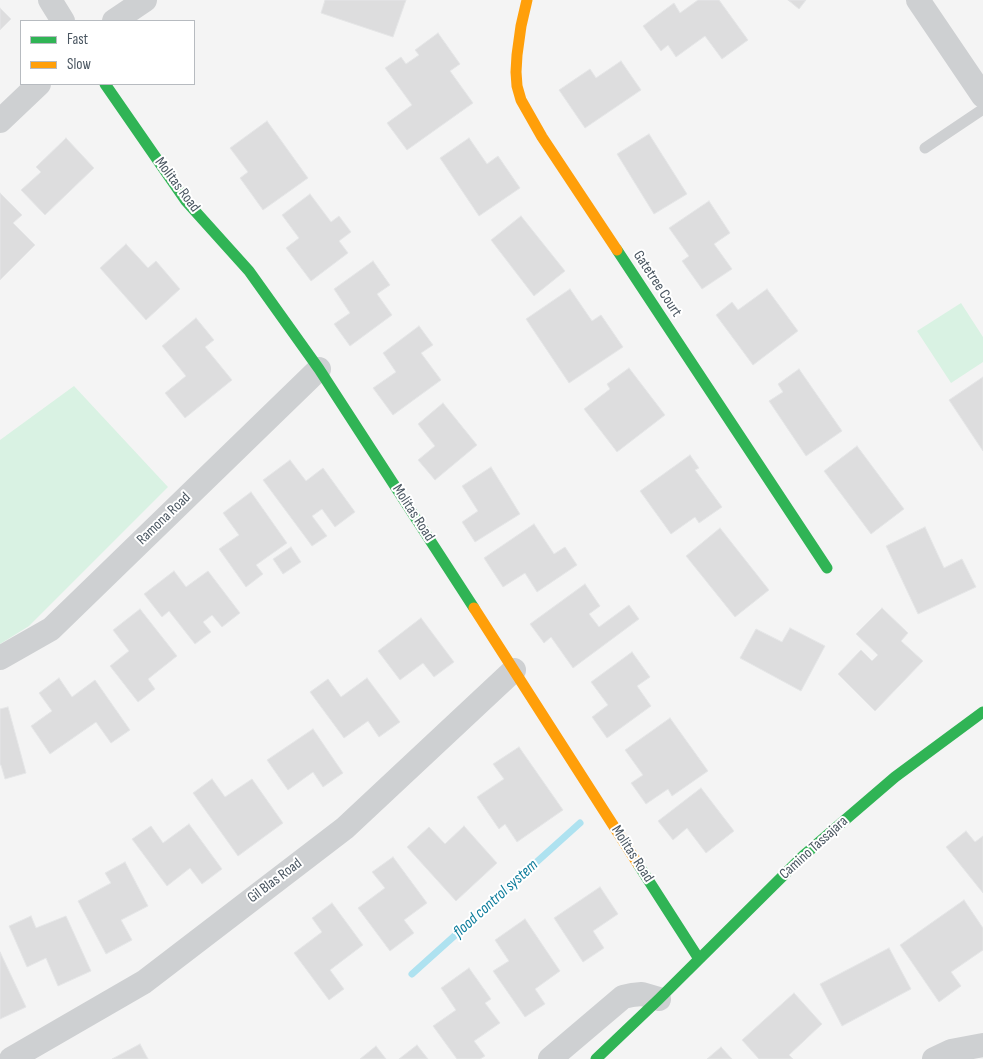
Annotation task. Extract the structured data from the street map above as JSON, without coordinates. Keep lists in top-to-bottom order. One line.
{"streets":{"street":["Molitas Road","Gatetree Court","Ramona Road","Camino Tassajara","Gil Blas Road"]},"crossings":[["Molitas Road","Ramona Road"],["Molitas Road","Camino Tassajara"],["Molitas Road","Gil Blas Road"]],"water":["flood control system"],"legend":["Fast","Slow"]}
